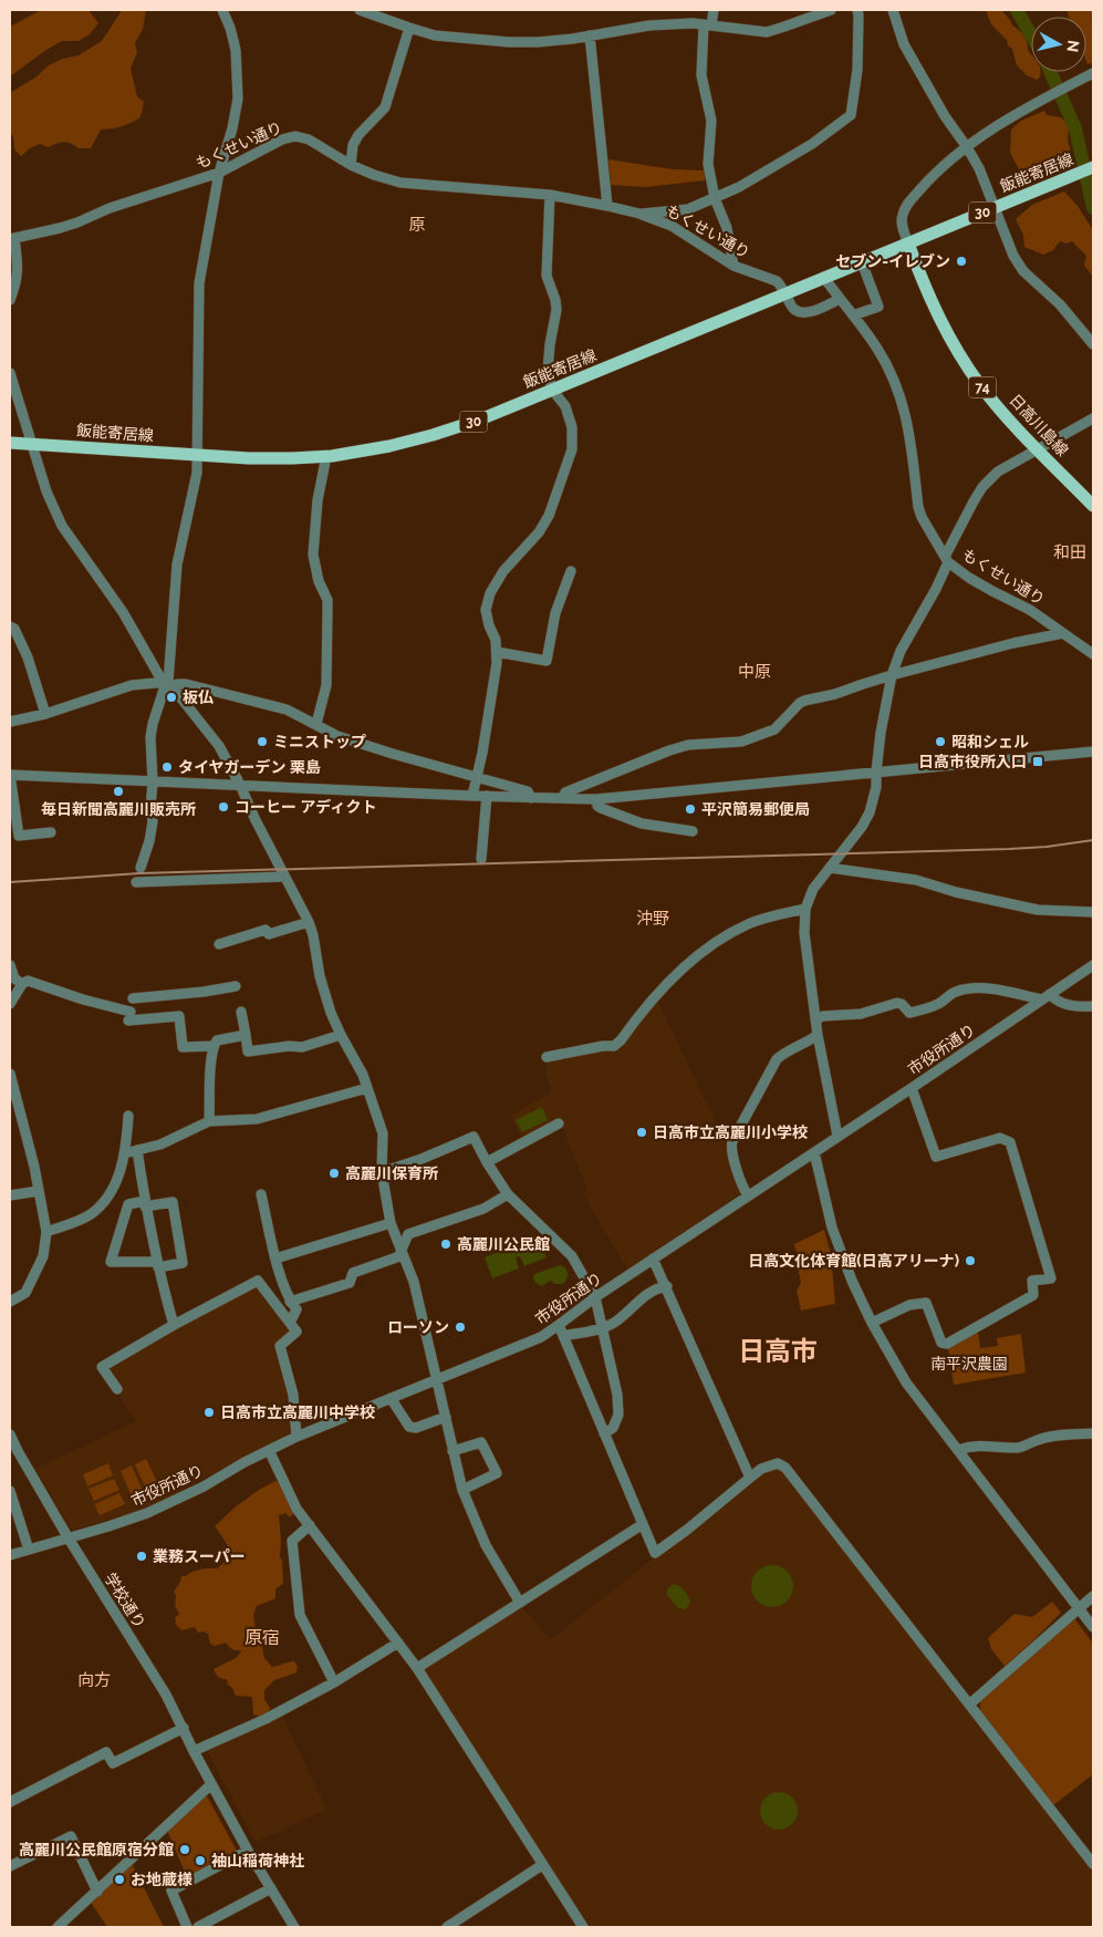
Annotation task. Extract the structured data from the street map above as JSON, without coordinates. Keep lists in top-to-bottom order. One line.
{"streets":{"main road":["飯能寄居線","30","74","日高川島線"],"street":["もくせい通り","市役所通り","学校通り"]},"crossings":[["もくせい通り","飯能寄居線"],["飯能寄居線","日高川島線"],["市役所通り","学校通り"]],"districts":["原","和田","中原","沖野","日高市","原宿","向方"],"parks":["南平沢農園"],"places":{"other":["セブン-イレブン","板仏","ミニストップ","昭和シェル","タイヤガーデン 栗島","毎日新聞高麗川販売所","コーヒー アディクト","平沢簡易郵便局","日高市立高麗川小学校","高麗川保育所","高麗川公民館","日高文化体育館(日高アリーナ)","ローソン","日高市立高麗川中学校","業務スーパー","高麗川公民館原宿分館","袖山稲荷神社","お地蔵様"],"transit":["日高市役所入口"]},"north":"right"}
